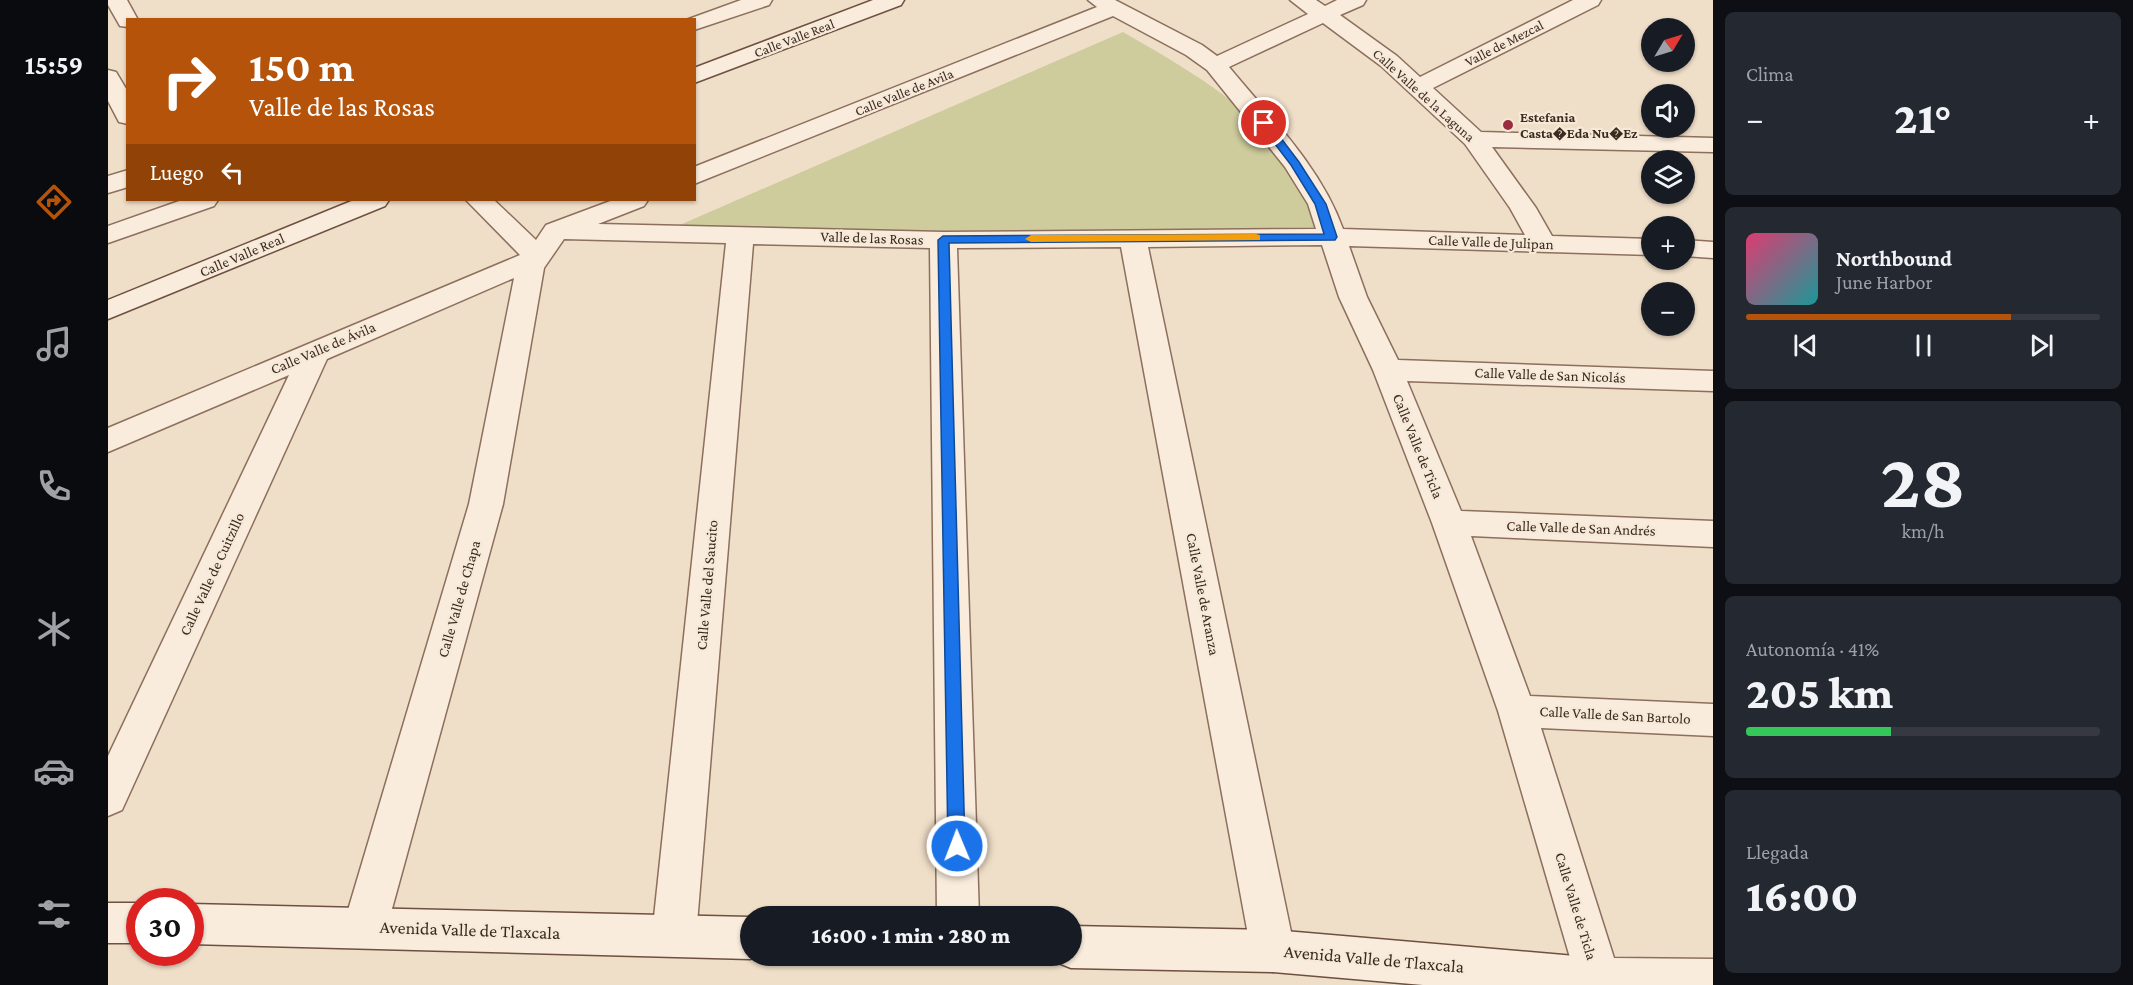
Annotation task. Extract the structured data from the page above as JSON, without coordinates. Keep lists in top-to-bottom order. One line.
{"streets":{"street":["Calle Valle Real","Valle de Mezcal","Calle Valle de Avila","Calle Valle de la Laguna","Valle de las Rosas","Calle Valle de Julipan","Calle Valle de Ávila","Calle Valle de San Nicolás","Calle Valle de Ticla","Calle Valle de San Andrés","Calle Valle de Cuitzillo","Calle Valle del Saucito","Calle Valle de Aranza","Calle Valle de Chapa","Calle Valle de San Bartolo","Avenida Valle de Tlaxcala"]},"crossings":[["Valle de Mezcal","Calle Valle de la Laguna"],["Calle Valle de Avila","Calle Valle de Ticla"],["Calle Valle de la Laguna","Calle Valle de Julipan"],["Valle de las Rosas","Calle Valle de Julipan"],["Valle de las Rosas","Calle Valle de Ticla"],["Valle de las Rosas","Calle Valle del Saucito"],["Valle de las Rosas","Calle Valle de Aranza"],["Calle Valle de Julipan","Calle Valle de Ticla"],["Calle Valle de Ávila","Calle Valle de Cuitzillo"],["Calle Valle de Ávila","Calle Valle de Chapa"],["Calle Valle de San Nicolás","Calle Valle de Ticla"],["Calle Valle de Ticla","Calle Valle de San Andrés"],["Calle Valle de Ticla","Calle Valle de San Bartolo"],["Calle Valle de Ticla","Avenida Valle de Tlaxcala"],["Calle Valle del Saucito","Avenida Valle de Tlaxcala"],["Calle Valle de Aranza","Avenida Valle de Tlaxcala"],["Calle Valle de Chapa","Avenida Valle de Tlaxcala"]],"places":["Estefania Casta�Eda Nu�Ez"],"north":"top right","page":{"tabs":"15:59","tile":["Clima",["28","km/h"],["Autonomía · 41%","205 km"],["Llegada","16:00"]],"map_buttons":["+","−"],"turn":["150 m","Valle de las Rosas"],"heat":["−","21°","+"],"then":"Luego","song":["Northbound","June Harbor"],"limit":"30","trip":"16:00 · 1 min · 280 m"}}
